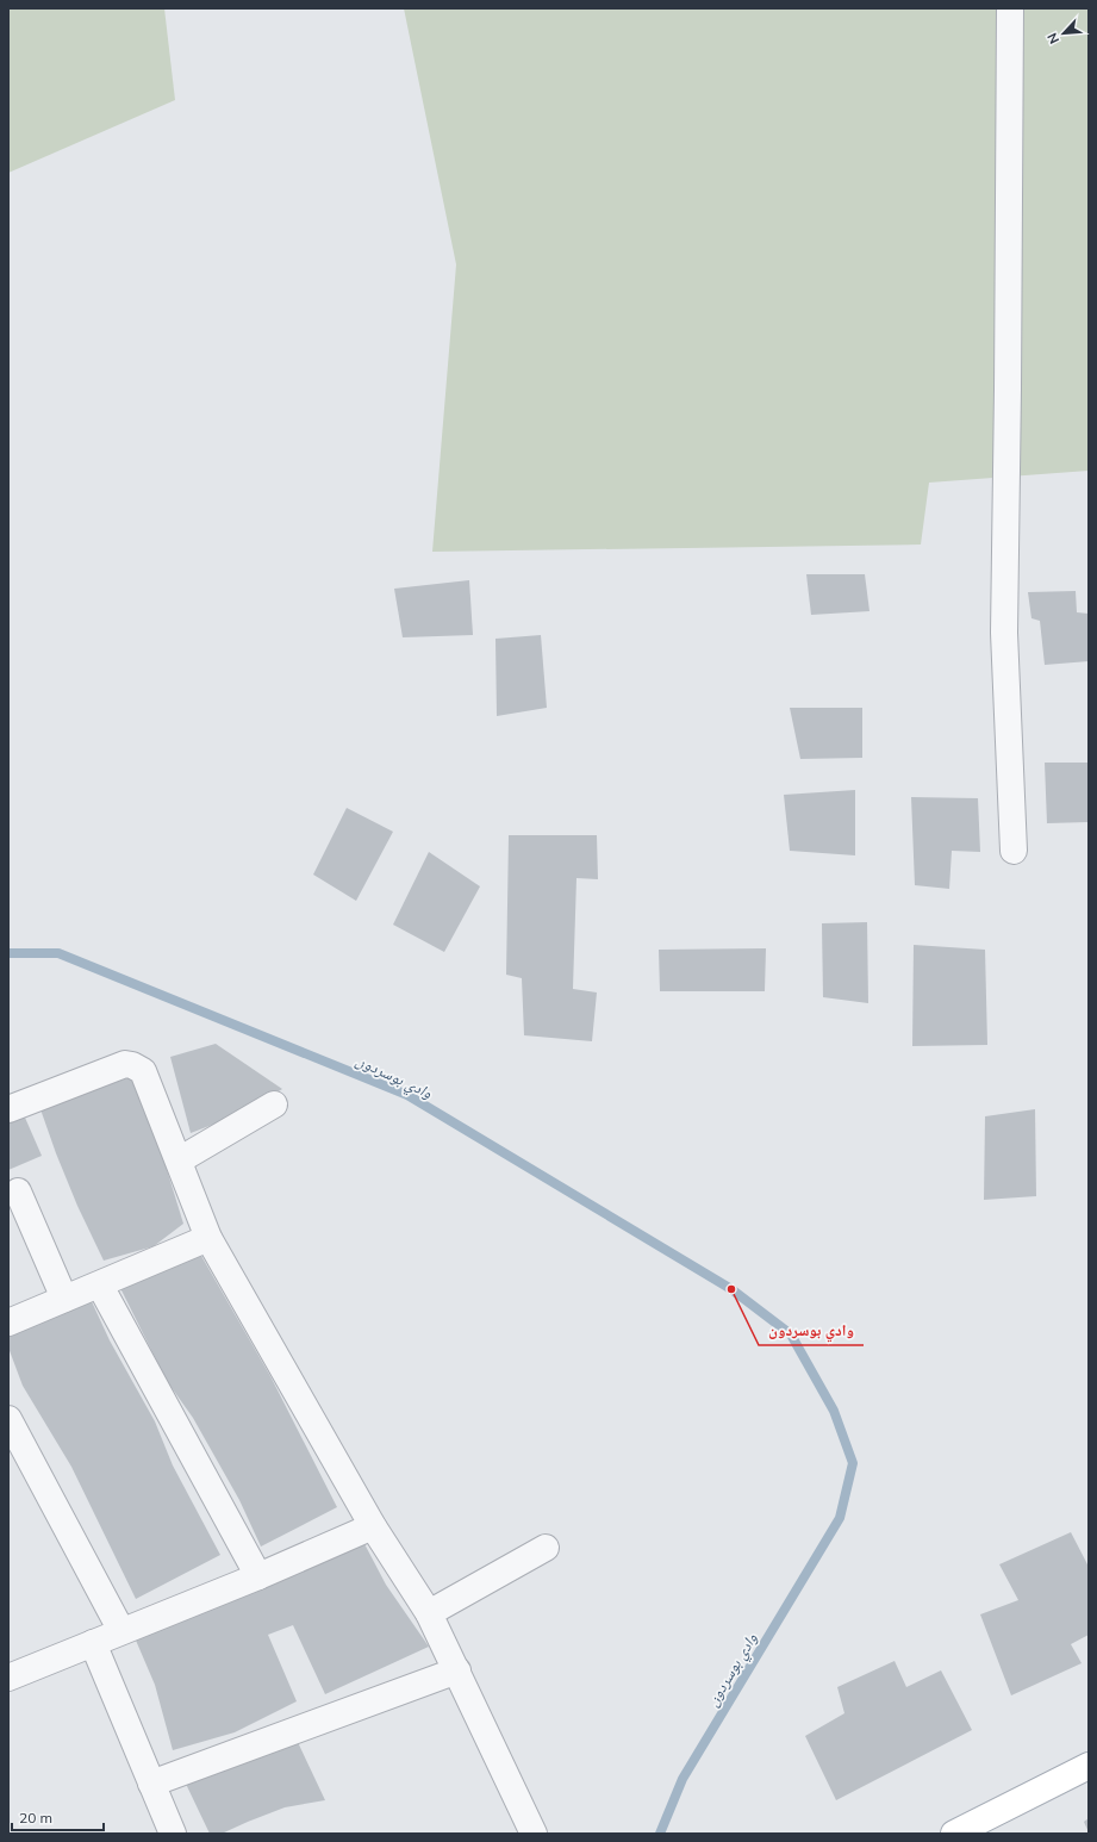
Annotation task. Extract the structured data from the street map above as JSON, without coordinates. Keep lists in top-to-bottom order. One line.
{"water":["وادي بوسردون"],"places":["وادي بوسردون"],"scale_bar":"20 m","north":"bottom left"}
